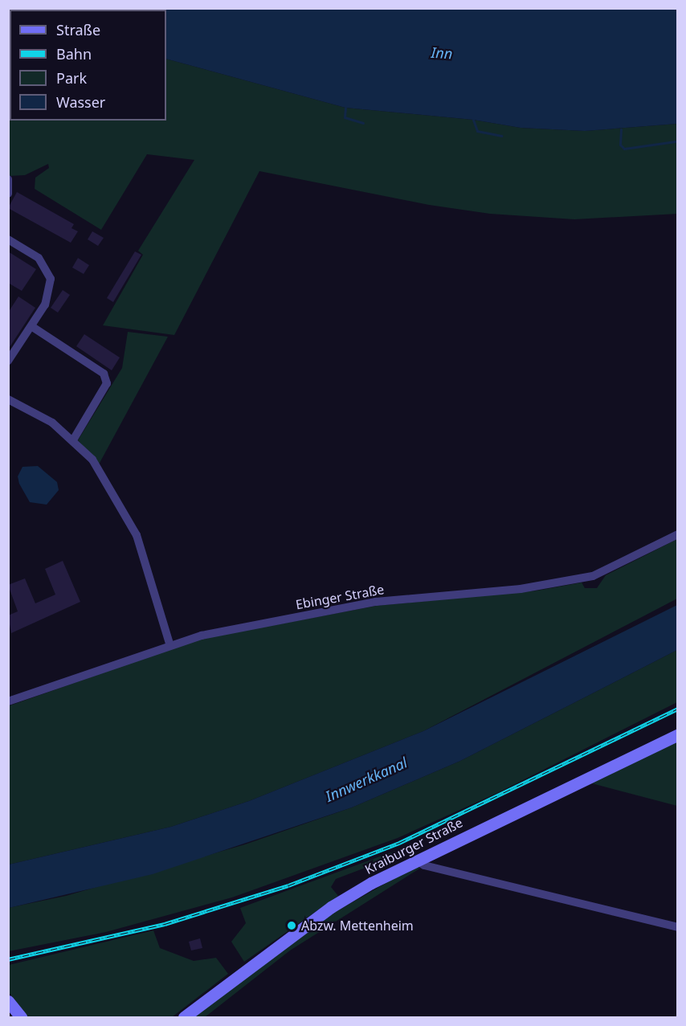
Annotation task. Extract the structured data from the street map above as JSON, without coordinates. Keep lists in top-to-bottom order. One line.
{"streets":{"main road":["Kraiburger Straße"],"street":["Ebinger Straße"]},"water":["Inn","Innwerkkanal"],"places":["Abzw. Mettenheim"],"legend":["Straße","Bahn","Park","Wasser"]}
